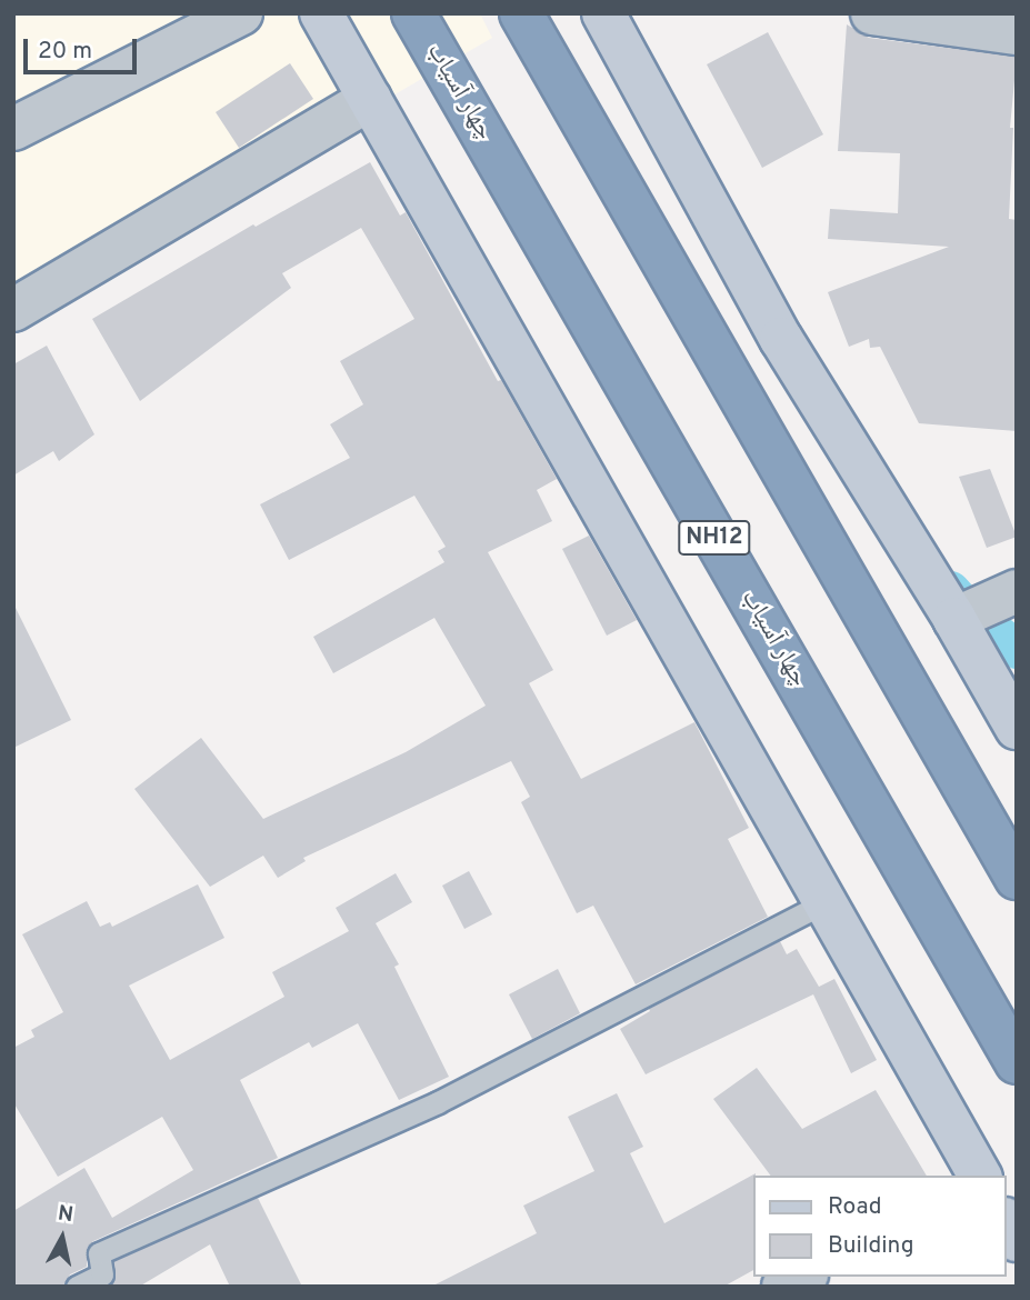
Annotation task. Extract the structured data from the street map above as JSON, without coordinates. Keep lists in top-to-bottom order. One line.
{"streets":{"highway":["چهار آسیاب","NH12"]},"legend":["Road","Building"],"scale_bar":"20 m","north":"top"}
